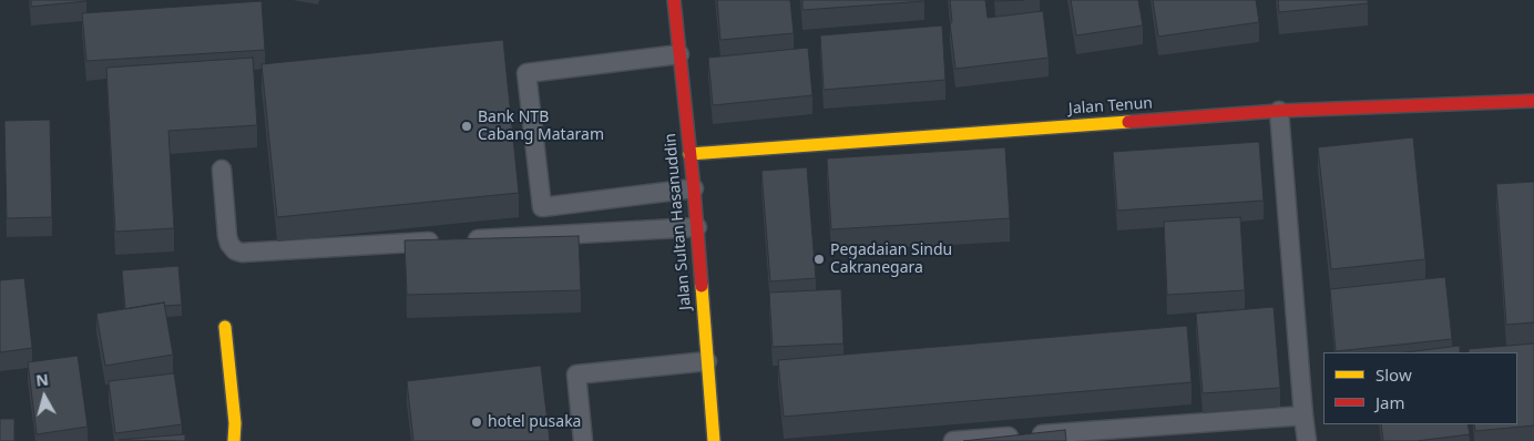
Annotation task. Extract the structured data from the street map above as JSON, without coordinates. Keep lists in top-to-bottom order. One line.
{"streets":{"street":["Jalan Tenun","Jalan Sultan Hasanuddin"]},"crossings":[["Jalan Tenun","Jalan Sultan Hasanuddin"]],"places":["Bank NTB Cabang Mataram","Pegadaian Sindu Cakranegara","hotel pusaka"],"legend":["Slow","Jam"],"north":"top"}
